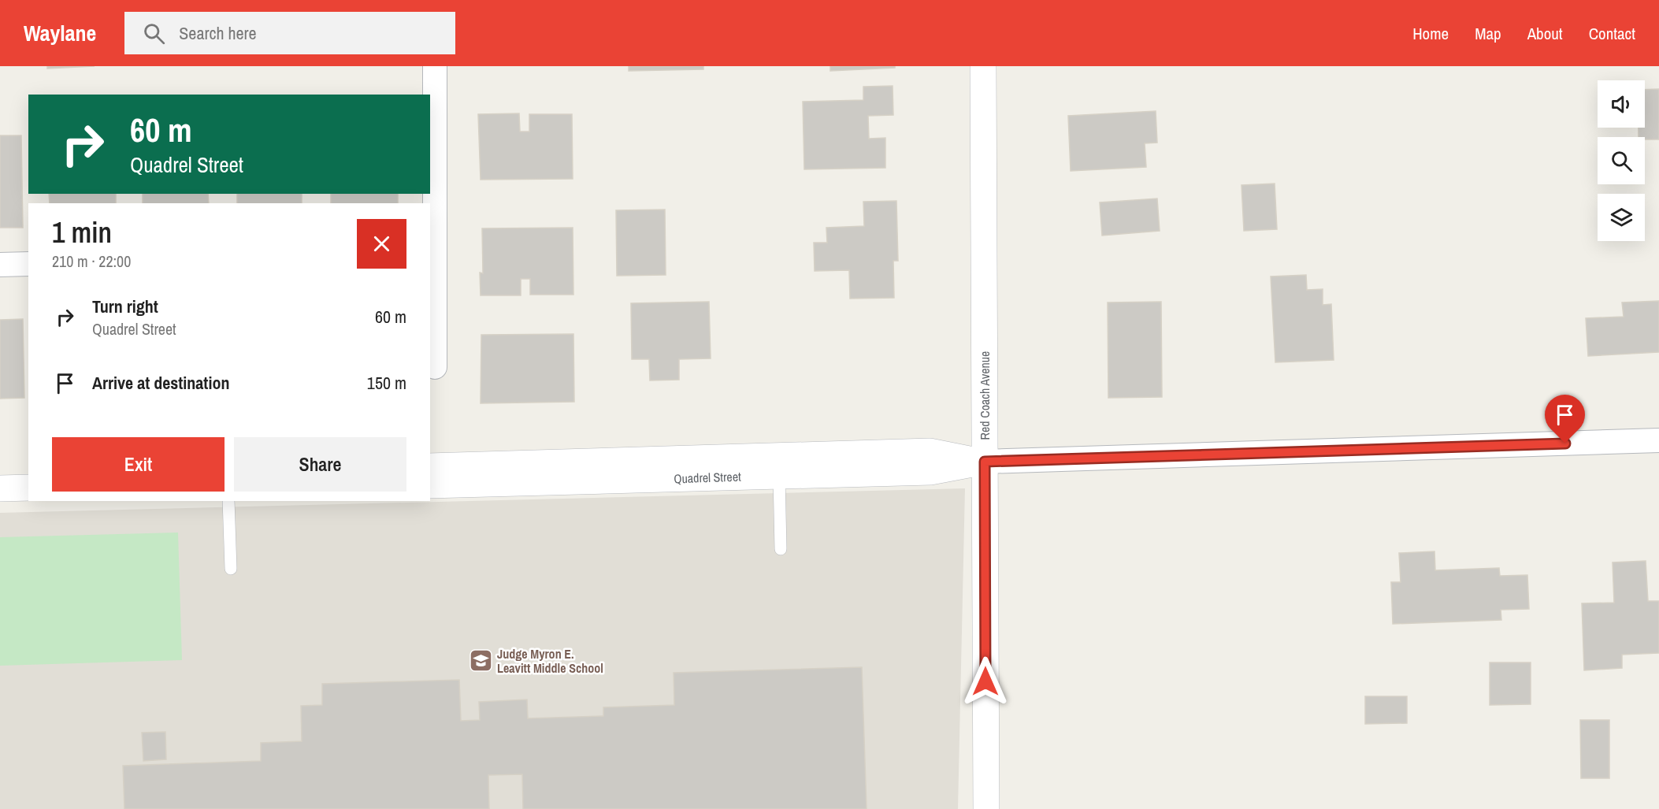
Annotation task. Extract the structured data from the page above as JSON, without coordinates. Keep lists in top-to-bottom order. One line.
{"streets":{"street":["Red Coach Avenue","Quadrel Street"]},"crossings":[["Red Coach Avenue","Quadrel Street"]],"places":{"school or university":["Judge Myron E. Leavitt Middle School"]},"page":{"header":"Waylane","search":"Search here","nav":["Home","Map","About","Contact"],"turn":["60 m","Quadrel Street"],"heading":["1 min","210 m · 22:00"],"list":[{"name":"Turn right","note":"Quadrel Street","value":"60 m"},{"name":"Arrive at destination","value":"150 m"}],"buttons":["Exit","Share"]}}
